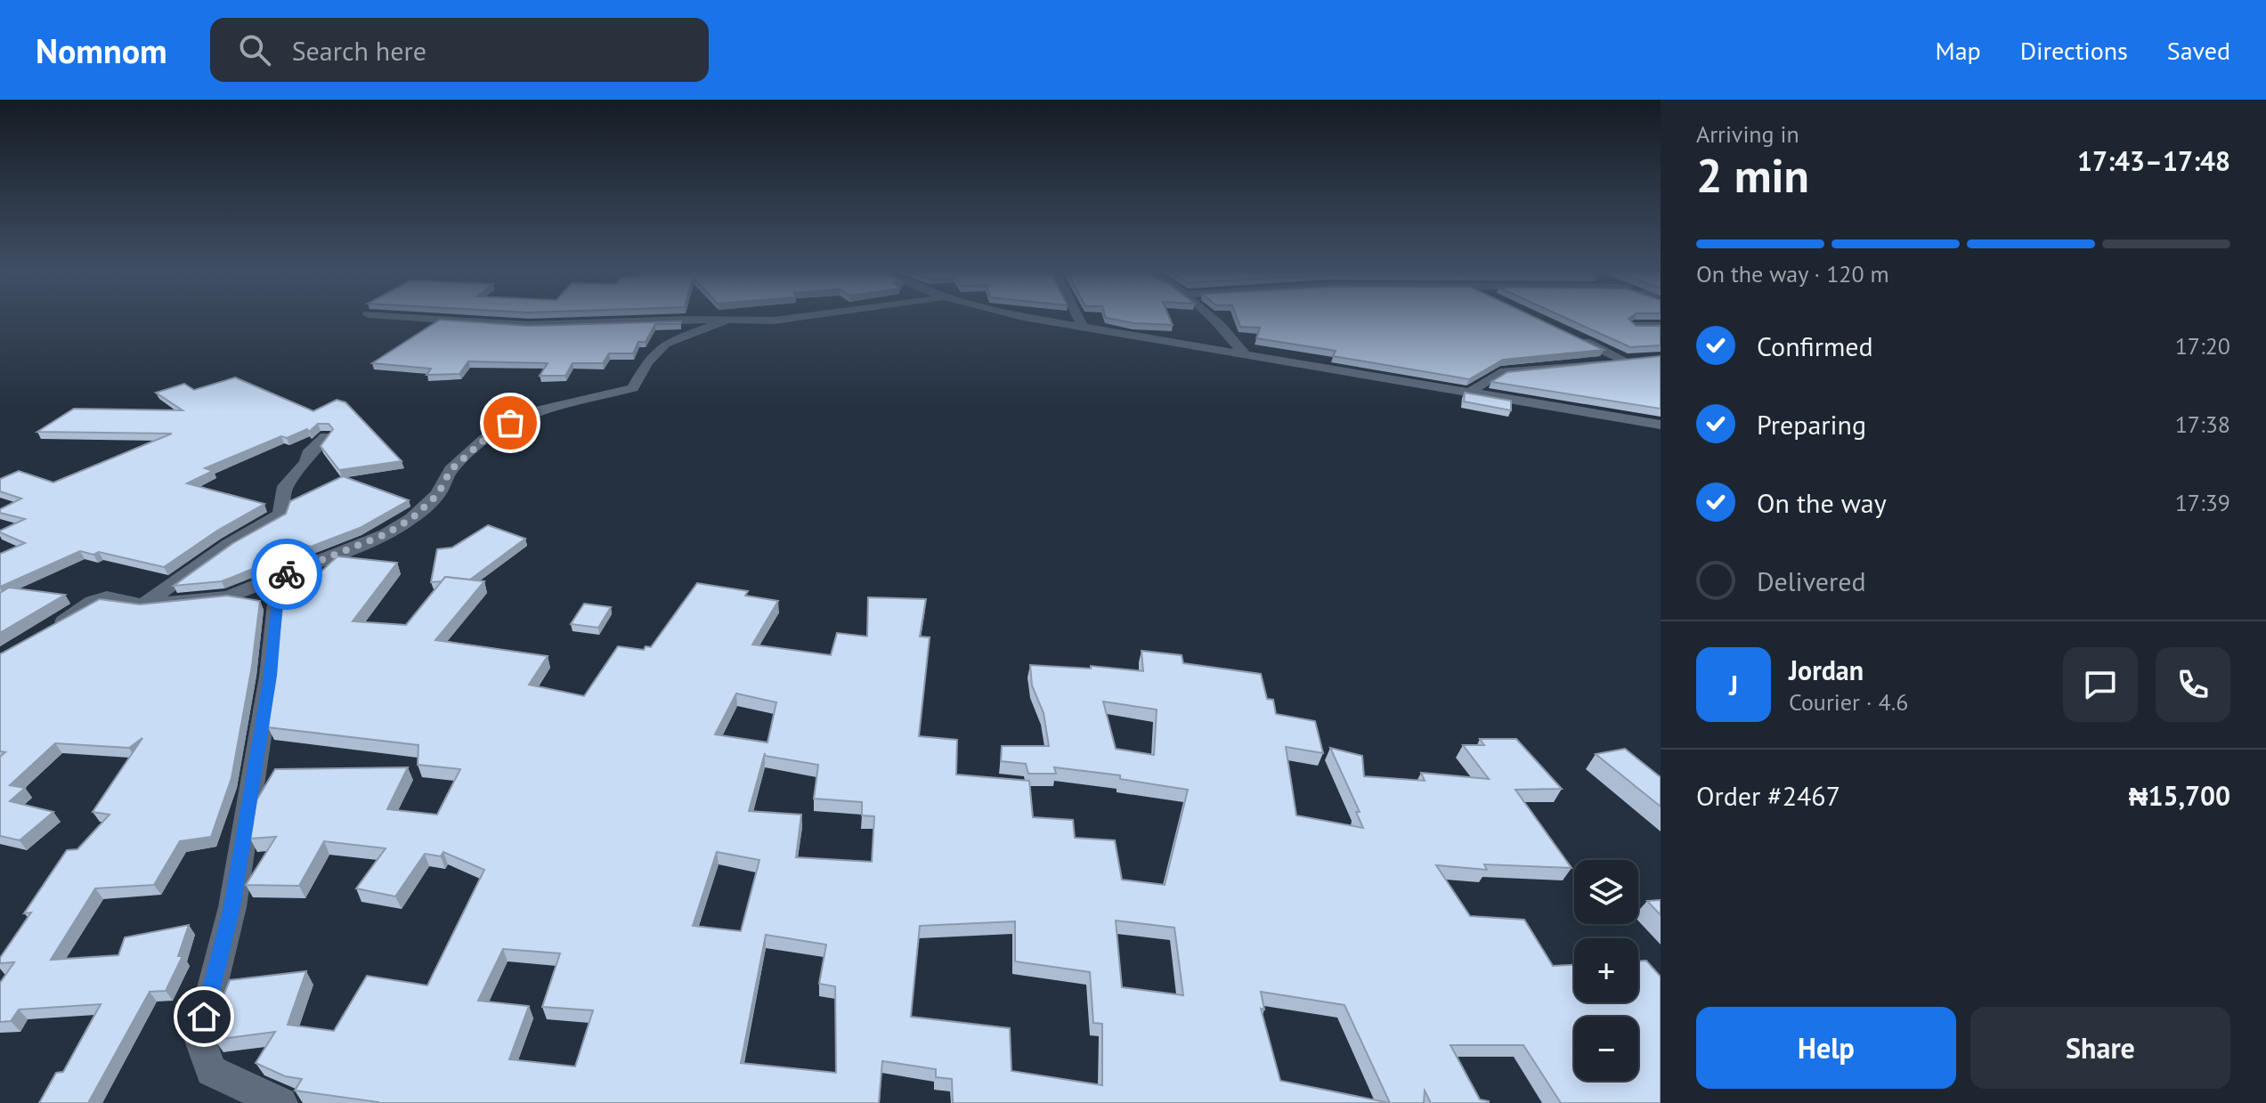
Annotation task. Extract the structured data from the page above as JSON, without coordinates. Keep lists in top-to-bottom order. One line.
{"page":{"header":"Nomnom","search":"Search here","nav":["Map","Directions","Saved"],"heading":["2 min","Arriving in","17:43–17:48"],"panel":["Jordan","Courier · 4.6","Order #2467","₦15,700"],"bar":"On the way · 120 m","list":[["Confirmed","17:20"],["Preparing","17:38"],["On the way","17:39"],"Delivered"],"round":"J","map_buttons":["+","−"],"buttons":["Help","Share"]}}
